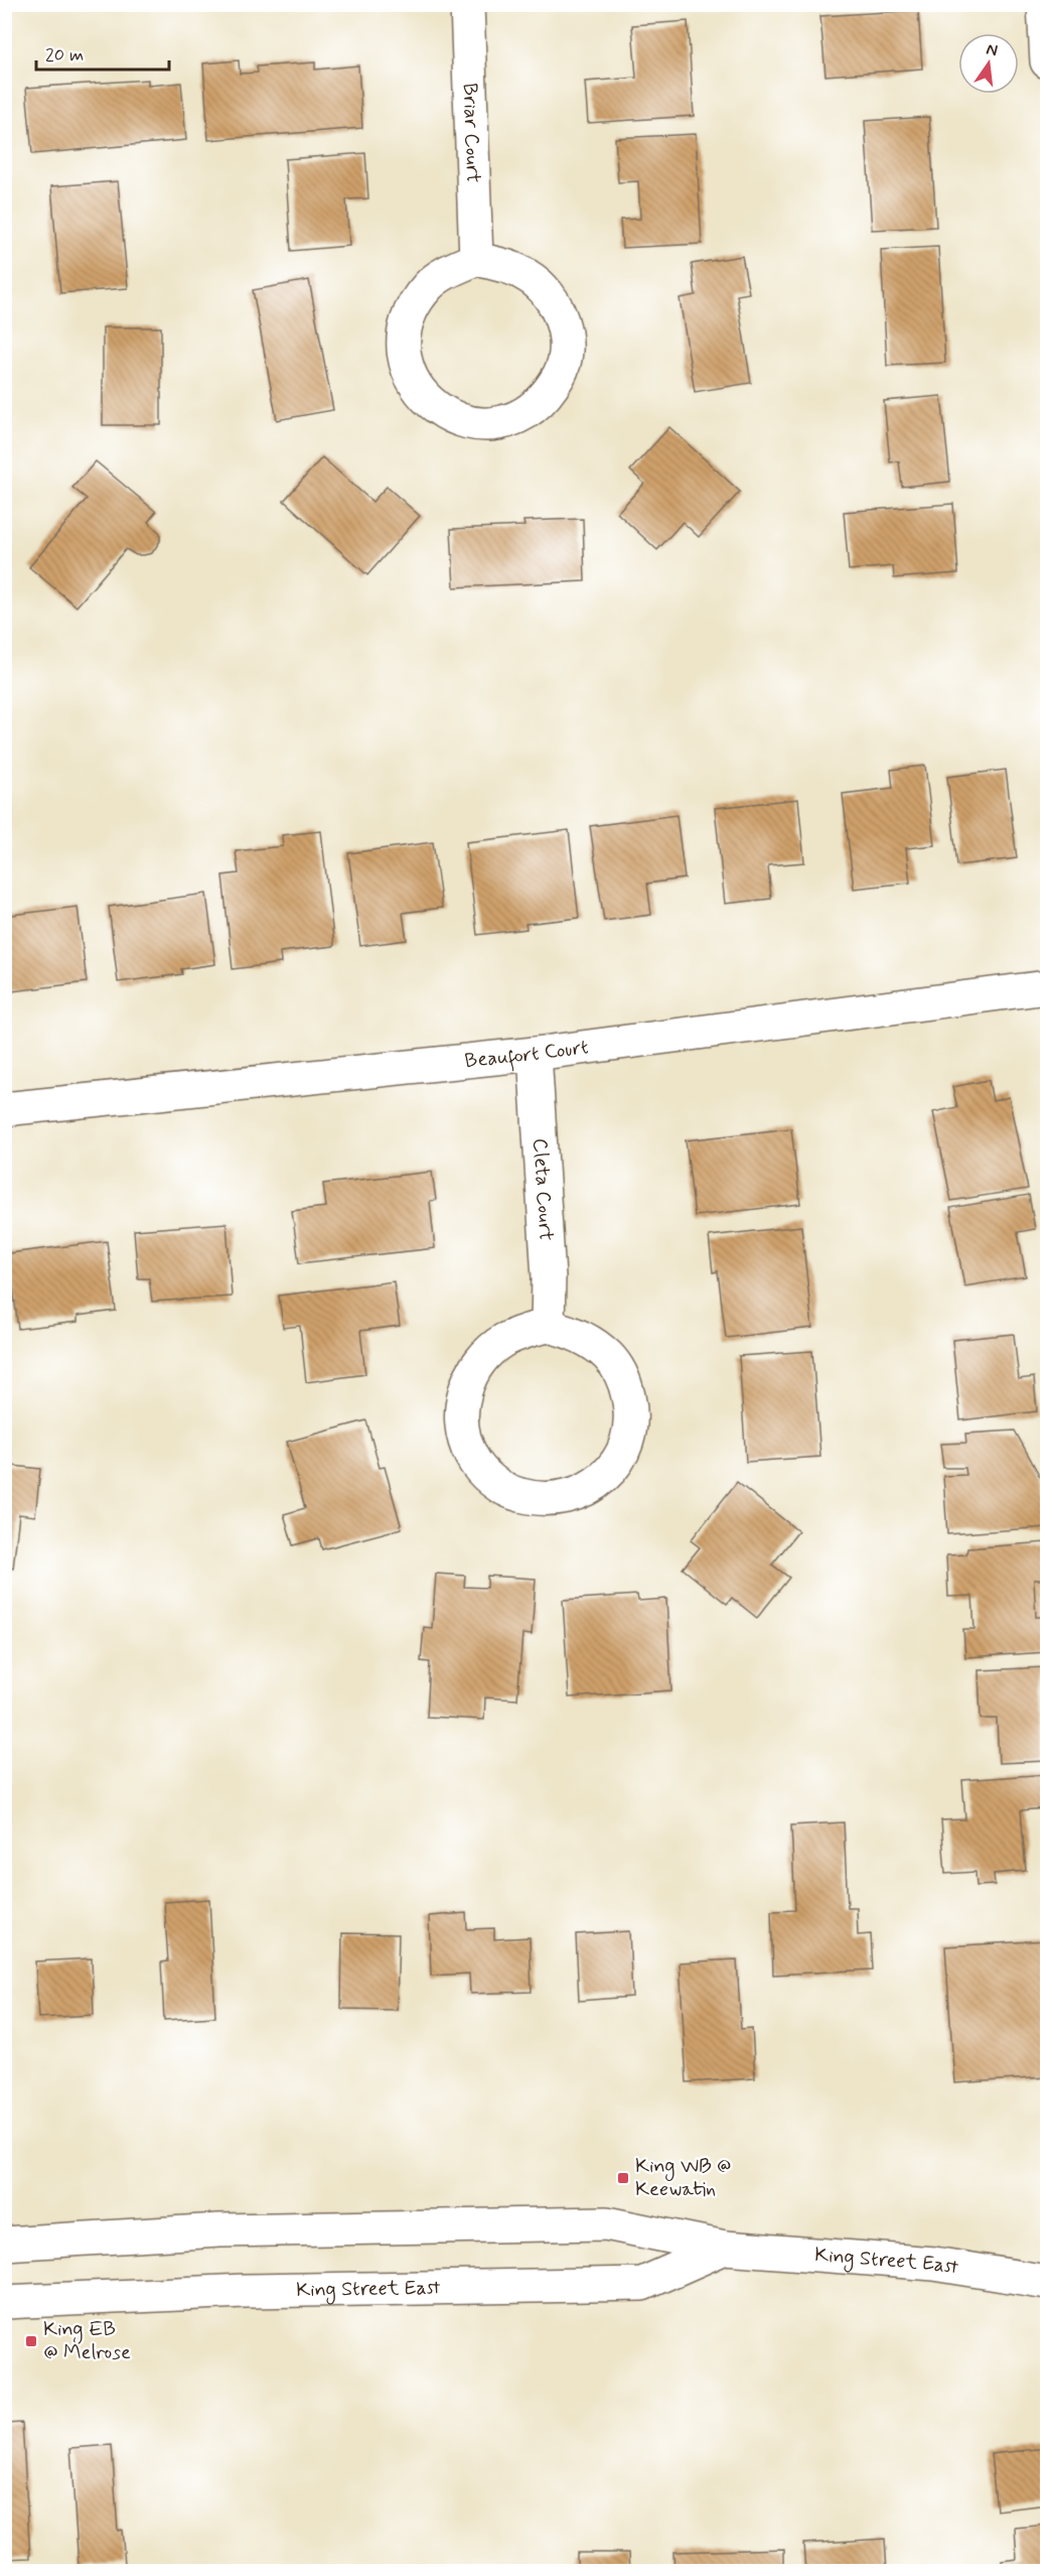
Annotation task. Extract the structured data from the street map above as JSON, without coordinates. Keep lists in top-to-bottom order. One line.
{"streets":{"street":["Briar Court","Beaufort Court","Cleta Court","King Street East"]},"crossings":[["Beaufort Court","Cleta Court"]],"places":{"transit":["King WB @ Keewatin","King EB @ Melrose"]},"scale_bar":"20 m","north":"top"}
